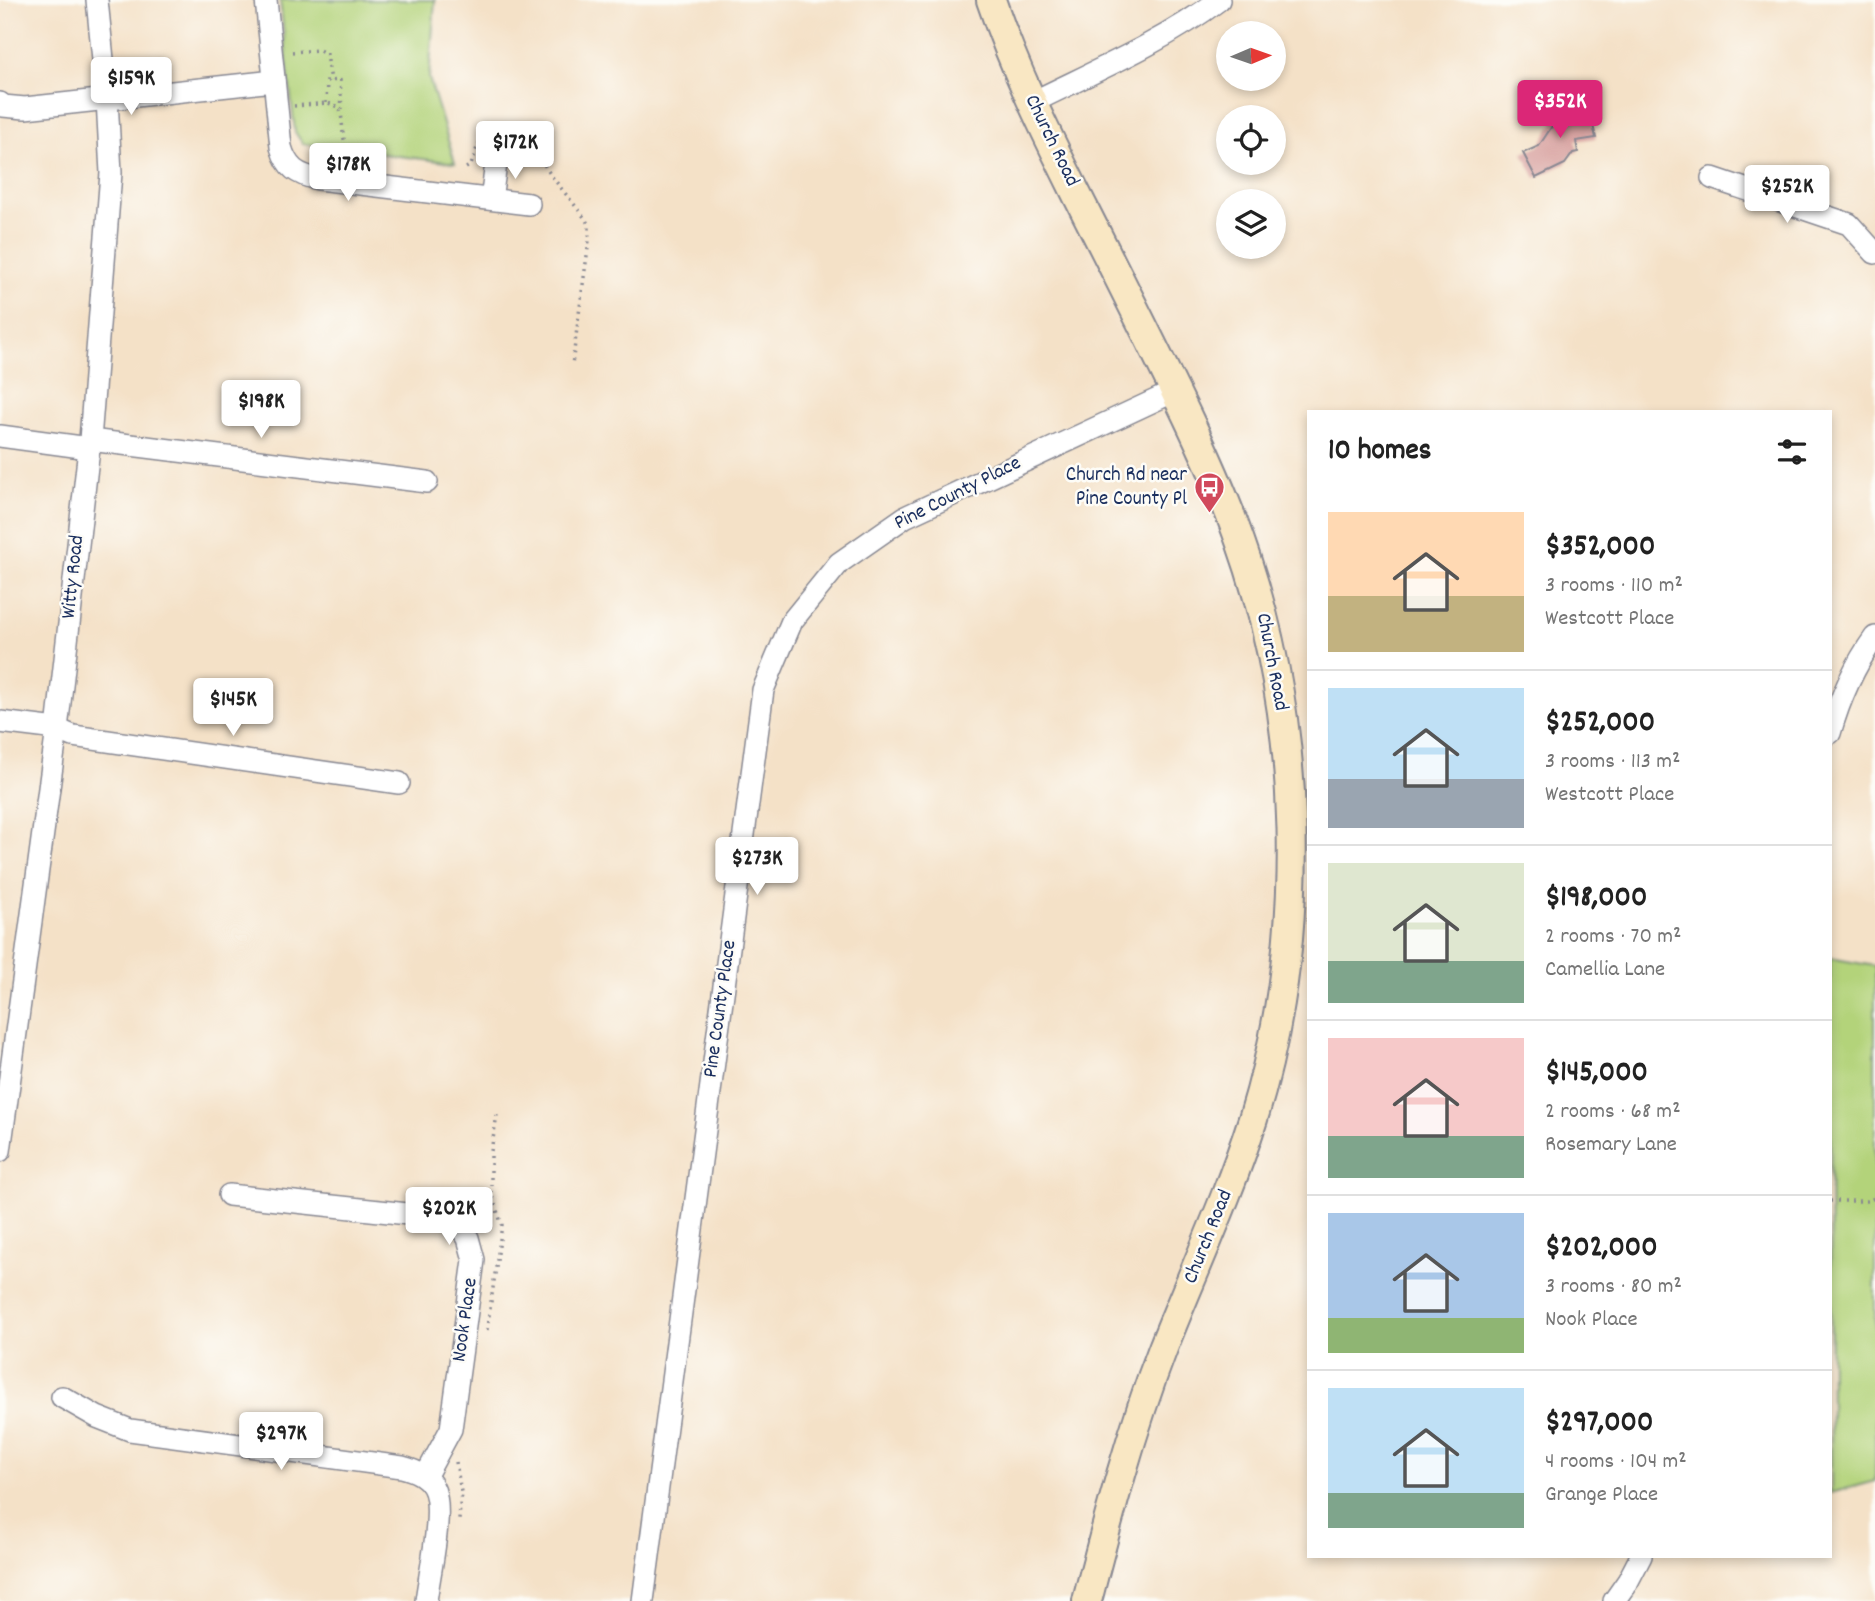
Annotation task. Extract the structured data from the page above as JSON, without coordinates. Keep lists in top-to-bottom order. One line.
{"streets":{"main road":["Church Road"],"street":["Pine County Place","Witty Road","Nook Place"]},"crossings":[["Church Road","Pine County Place"]],"places":{"bus stop":["Church Rd near Pine County Pl"]},"north":"right","page":{"price":["$159K","$352K","$172K","$178K","$252K","$198K","$145K","$273K","$202K","$297K"],"heading":"10 homes","list":[{"name":"$352,000","note":"3 rooms · 110 m² · Westcott Place"},{"name":"$252,000","note":"3 rooms · 113 m² · Westcott Place"},{"name":"$198,000","note":"2 rooms · 70 m² · Camellia Lane"},{"name":"$145,000","note":"2 rooms · 68 m² · Rosemary Lane"},{"name":"$202,000","note":"3 rooms · 80 m² · Nook Place"},{"name":"$297,000","note":"4 rooms · 104 m² · Grange Place"}]}}
